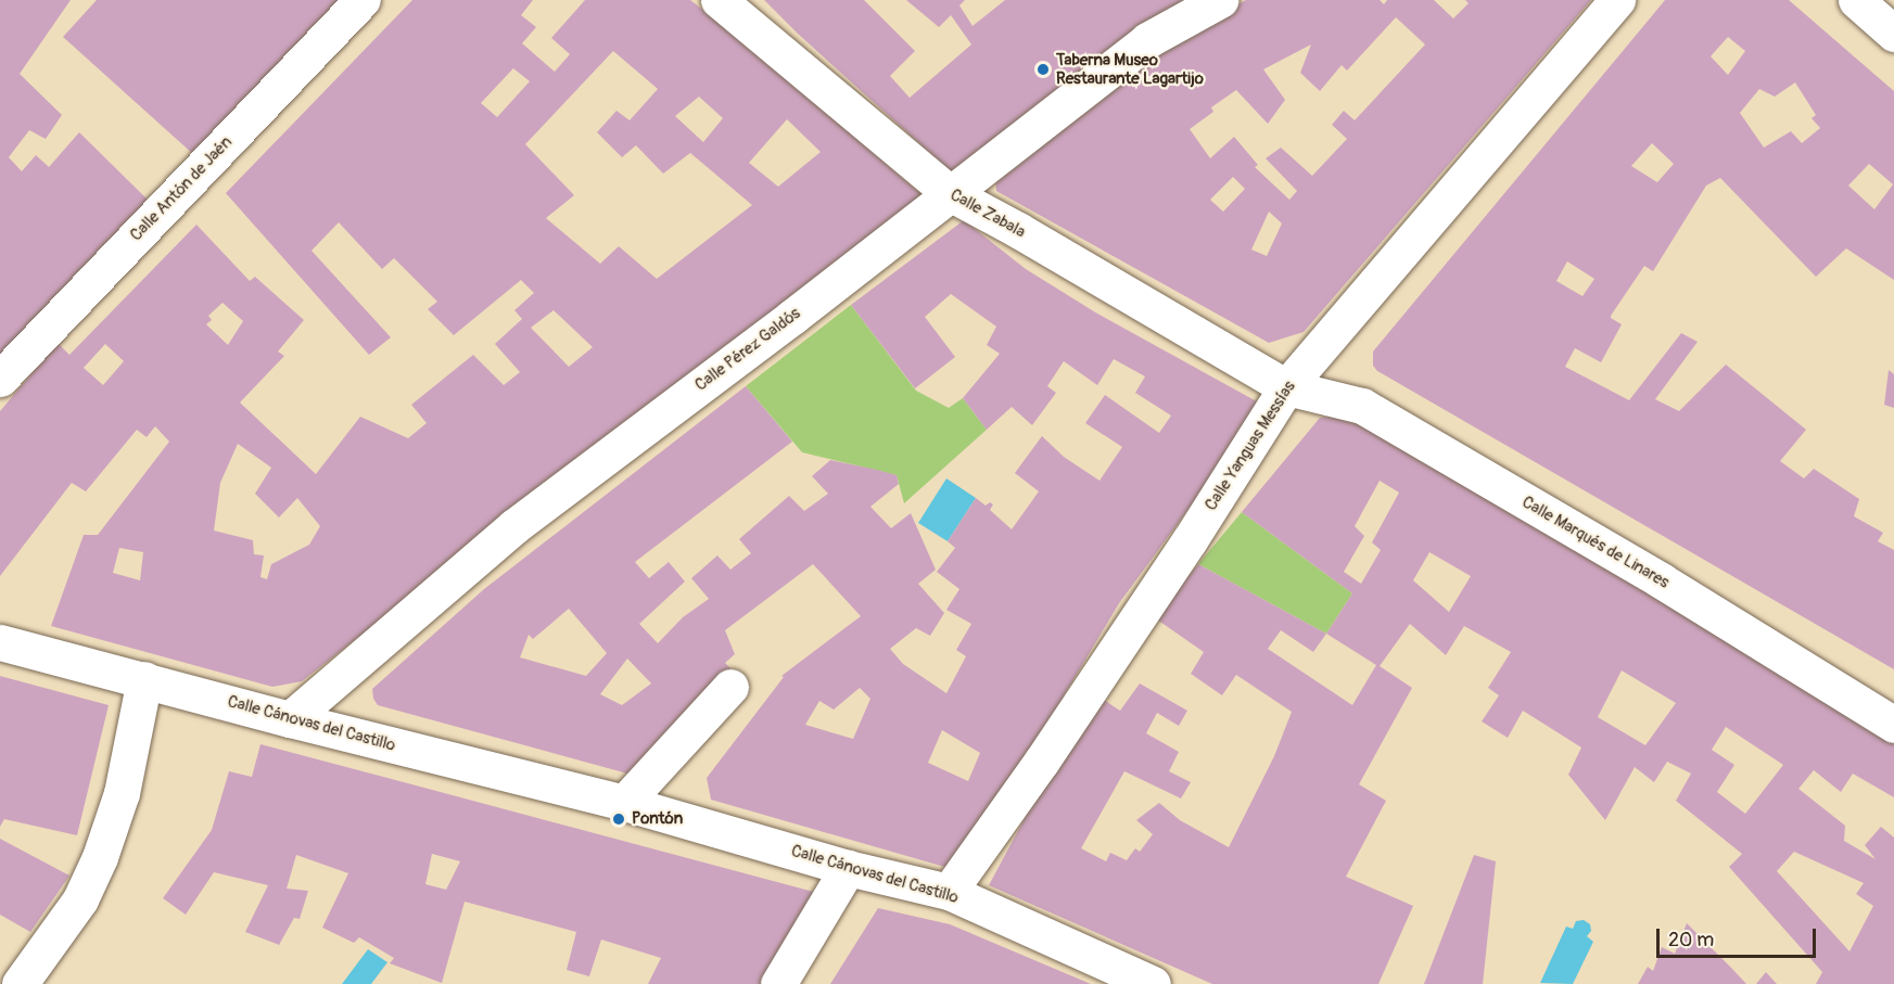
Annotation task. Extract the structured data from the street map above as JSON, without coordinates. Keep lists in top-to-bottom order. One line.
{"streets":{"street":["Calle Antón de Jaén","Calle Zabala","Calle Pérez Galdós","Calle Yanguas Messías","Calle Marqués de Linares","Calle Cánovas del Castillo"]},"crossings":[["Calle Zabala","Calle Pérez Galdós"],["Calle Zabala","Calle Yanguas Messías"],["Calle Zabala","Calle Marqués de Linares"],["Calle Pérez Galdós","Calle Cánovas del Castillo"],["Calle Yanguas Messías","Calle Marqués de Linares"],["Calle Yanguas Messías","Calle Cánovas del Castillo"]],"places":["Taberna Museo Restaurante Lagartijo","Pontón"],"scale_bar":"20 m"}
